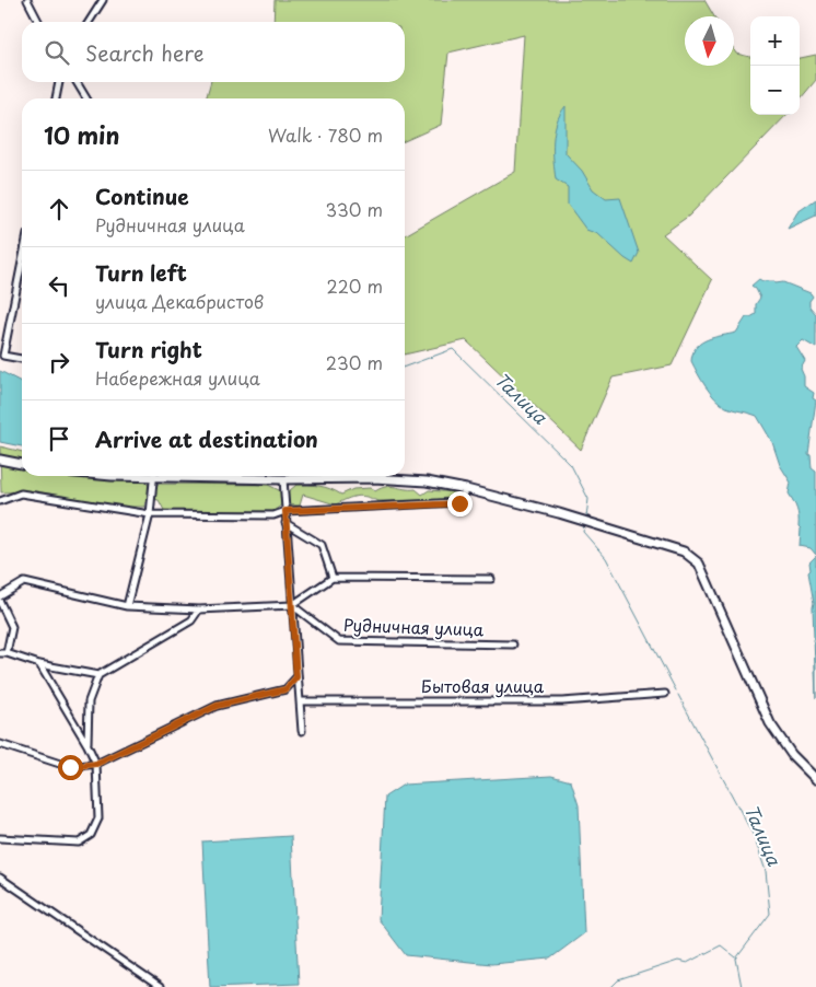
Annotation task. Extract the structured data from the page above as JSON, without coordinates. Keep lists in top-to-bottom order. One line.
{"streets":{"street":["Рудничная улица","Бытовая улица"]},"water":["Талица"],"north":"bottom","page":{"map_buttons":["+","−"],"search":"Search here","heading":["10 min","Walk · 780 m"],"list":[["Continue","Рудничная улица","330 m"],["Turn left","улица Декабристов","220 m"],["Turn right","Набережная улица","230 m"],"Arrive at destination"]}}
